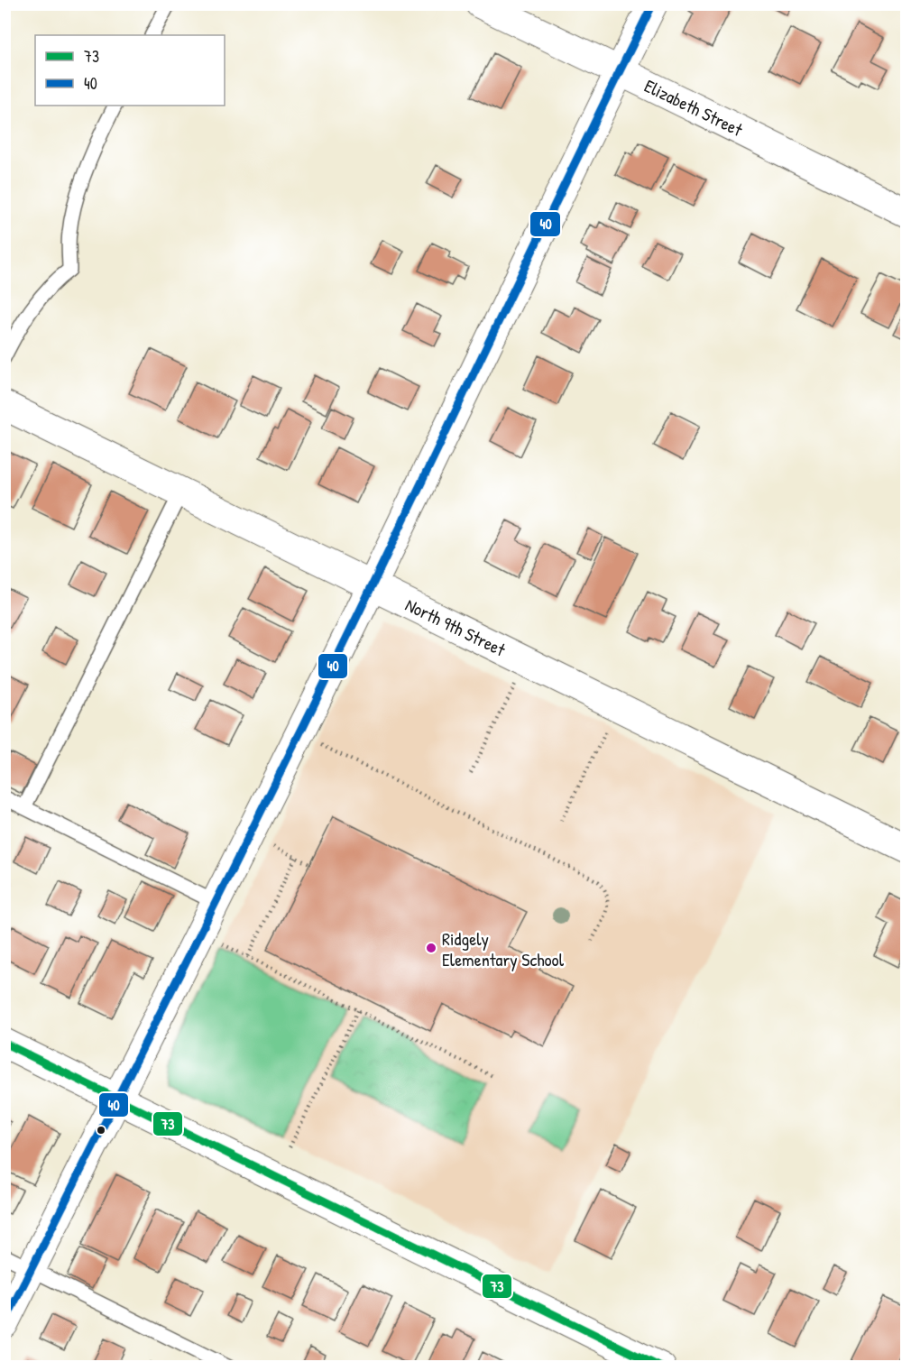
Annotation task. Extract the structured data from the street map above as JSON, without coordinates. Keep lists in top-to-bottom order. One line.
{"streets":{"street":["Elizabeth Street","North 9th Street"]},"places":["Ridgely Elementary School"],"lines":["transit line 40","transit line 73"],"legend":["73","40"]}
